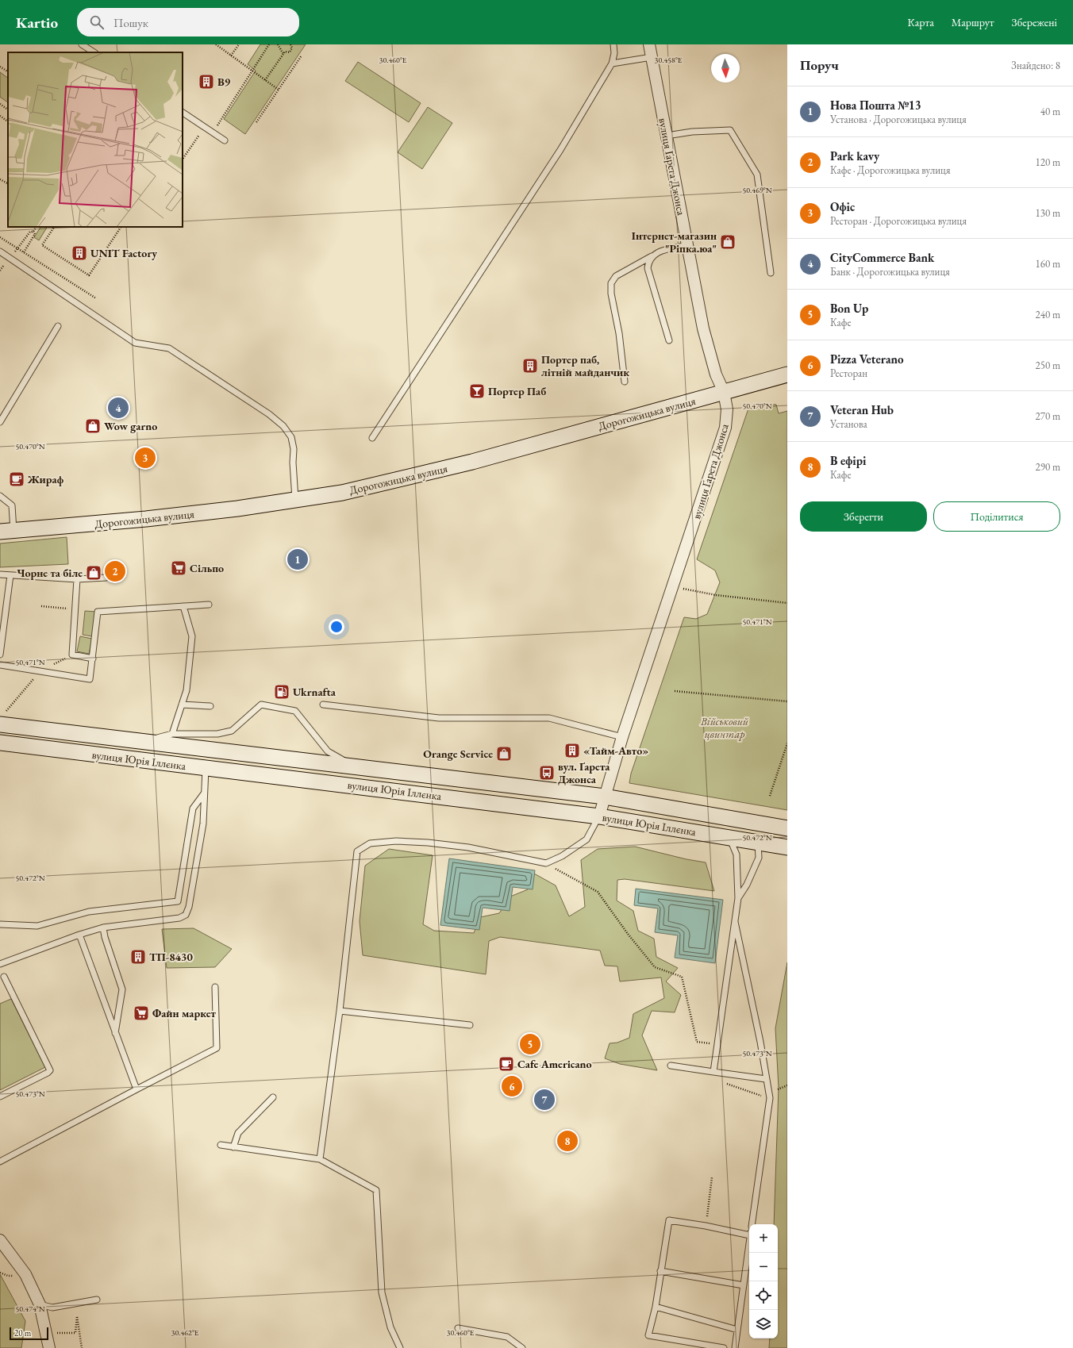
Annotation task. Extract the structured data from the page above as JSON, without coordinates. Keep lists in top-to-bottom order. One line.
{"streets":{"main road":["Дорогожицька вулиця","вулиця Юрія Іллєнка"],"street":["вулиця Ґарета Джонса"]},"crossings":[["вулиця Ґарета Джонса","Дорогожицька вулиця"],["вулиця Ґарета Джонса","вулиця Юрія Іллєнка"]],"parks":["Військовий цвинтар"],"places":{"building":["B9","UNIT Factory","Портер паб, літній майданчик","«Тайм-Авто»","ТП-8430"],"shop":["Інтернет-магазин \"Ріпка.юа\"","Wow garno","Чорне та біле","Orange Service"],"bar":["Портер Паб"],"cafe":["Жираф","Cafe Americano"],"supermarket":["Сільпо","Файн маркет"],"fuel station":["Ukrnafta"],"bus stop":["вул. Ґарета Джонса"]},"scale_bar":"20 m","north":"bottom","page":{"header":"Kartio","search":"Пошук","nav":["Карта","Маршрут","Збережені"],"heading":["Поруч","Знайдено: 8"],"list":[{"mark":"1","name":"Нова Пошта №13","note":"Установа · Дорогожицька вулиця","value":"40 m"},{"mark":"2","name":"Park kavy","note":"Кафе · Дорогожицька вулиця","value":"120 m"},{"mark":"3","name":"Офіс","note":"Ресторан · Дорогожицька вулиця","value":"130 m"},{"mark":"4","name":"CityCommerce Bank","note":"Банк · Дорогожицька вулиця","value":"160 m"},{"mark":"5","name":"Bon Up","note":"Кафе","value":"240 m"},{"mark":"6","name":"Pizza Veterano","note":"Ресторан","value":"250 m"},{"mark":"7","name":"Veteran Hub","note":"Установа","value":"270 m"},{"mark":"8","name":"В ефірі","note":"Кафе","value":"290 m"}],"pins":["4","3","1","2","5","6","7","8"],"buttons":["Зберегти","Поділитися"],"map_buttons":["+","−"],"scale":"20 m"},"coordinates":["30.460°E","30.458°E","50.469°N","50.470°N","50.471°N","50.472°N","50.473°N","50.474°N","30.462°E"]}
